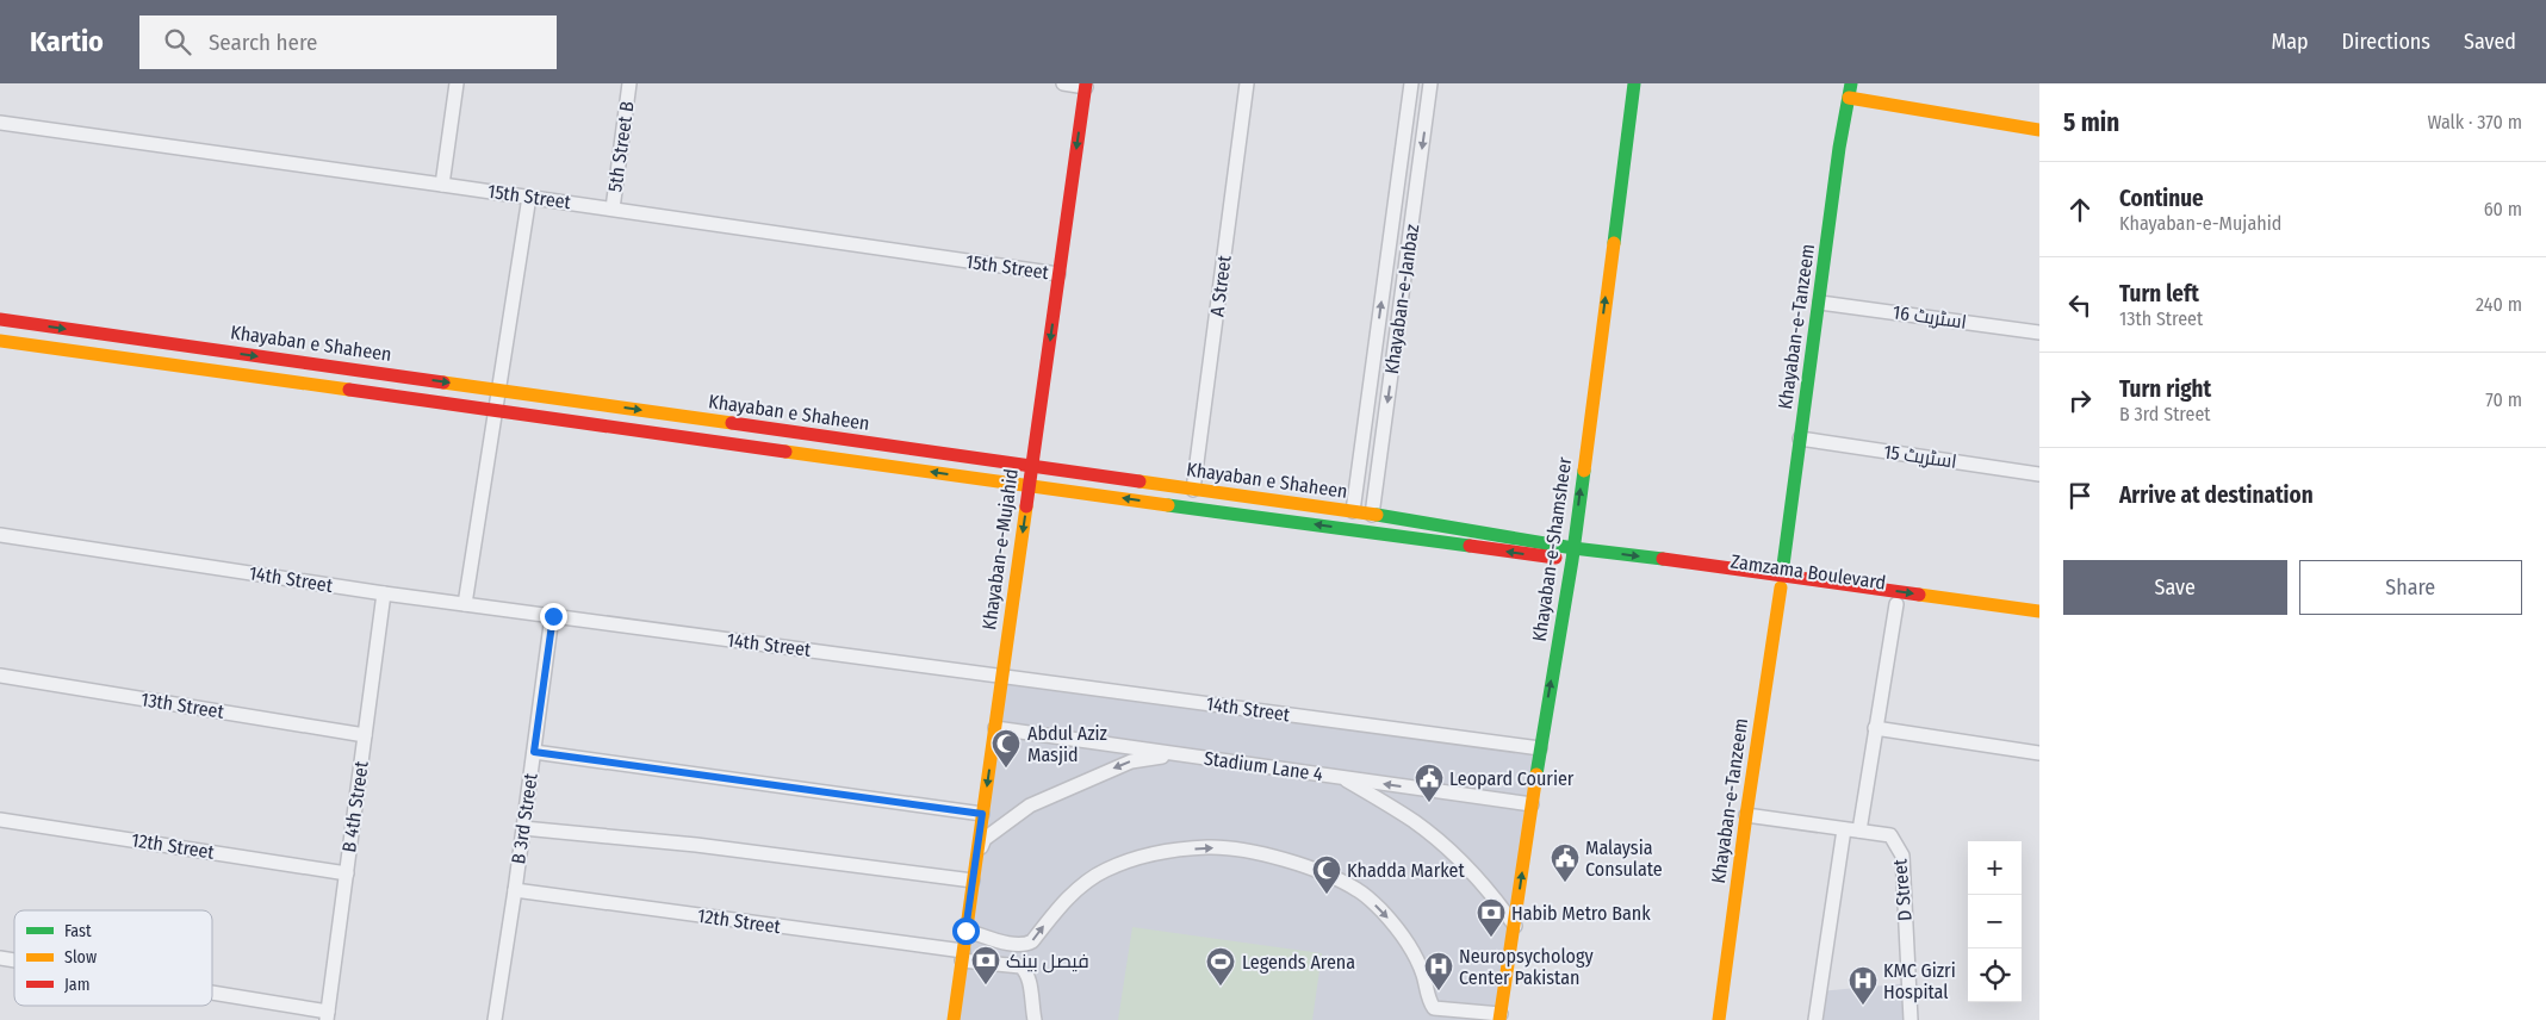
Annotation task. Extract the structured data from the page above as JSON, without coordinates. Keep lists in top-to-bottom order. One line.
{"streets":{"main road":["Khayaban-e-Tanzeem","Khayaban e Shaheen","Khayaban-e-Mujahid","Khayaban-e-Shamsheer","Zamzama Boulevard"],"street":["5th Street B","15th Street","A Street","Khayaban-e-Janbaz","اسٹریٹ 16","اسٹریٹ 15","14th Street","13th Street","Stadium Lane 4","B 4th Street","B 3rd Street","12th Street","D Street"]},"crossings":[["5th Street B","15th Street"],["15th Street","Khayaban-e-Mujahid"],["A Street","Khayaban e Shaheen"],["Khayaban-e-Janbaz","Khayaban e Shaheen"],["اسٹریٹ 16","Khayaban-e-Tanzeem"],["Khayaban-e-Tanzeem","اسٹریٹ 15"],["Khayaban-e-Tanzeem","Zamzama Boulevard"],["Khayaban-e-Tanzeem","D Street"],["Khayaban e Shaheen","Khayaban-e-Mujahid"],["Khayaban e Shaheen","Khayaban-e-Shamsheer"],["Khayaban e Shaheen","Zamzama Boulevard"],["Khayaban-e-Mujahid","14th Street"],["Khayaban-e-Mujahid","Stadium Lane 4"],["Khayaban-e-Mujahid","12th Street"],["Khayaban-e-Shamsheer","Zamzama Boulevard"],["Khayaban-e-Shamsheer","14th Street"],["Khayaban-e-Shamsheer","Stadium Lane 4"],["14th Street","B 4th Street"],["14th Street","B 3rd Street"],["13th Street","B 4th Street"],["B 4th Street","12th Street"],["B 3rd Street","12th Street"]],"one_way":["Khayaban-e-Mujahid","Khayaban-e-Shamsheer","Stadium Lane 4"],"places":{"mosque":["Abdul Aziz Masjid","Khadda Market"],"public building":["Leopard Courier","Malaysia Consulate"],"bank":["Habib Metro Bank","فیصل بینک"],"sports":["Legends Arena"],"hospital":["Neuropsychology Center Pakistan","KMC Gizri Hospital"]},"legend":["Fast","Slow","Jam"],"page":{"header":"Kartio","search":"Search here","nav":["Map","Directions","Saved"],"heading":["5 min","Walk · 370 m"],"list":[["Continue","Khayaban-e-Mujahid","60 m"],["Turn left","13th Street","240 m"],["Turn right","B 3rd Street","70 m"],"Arrive at destination"],"buttons":["Save","Share"],"map_buttons":["+","−"]}}
